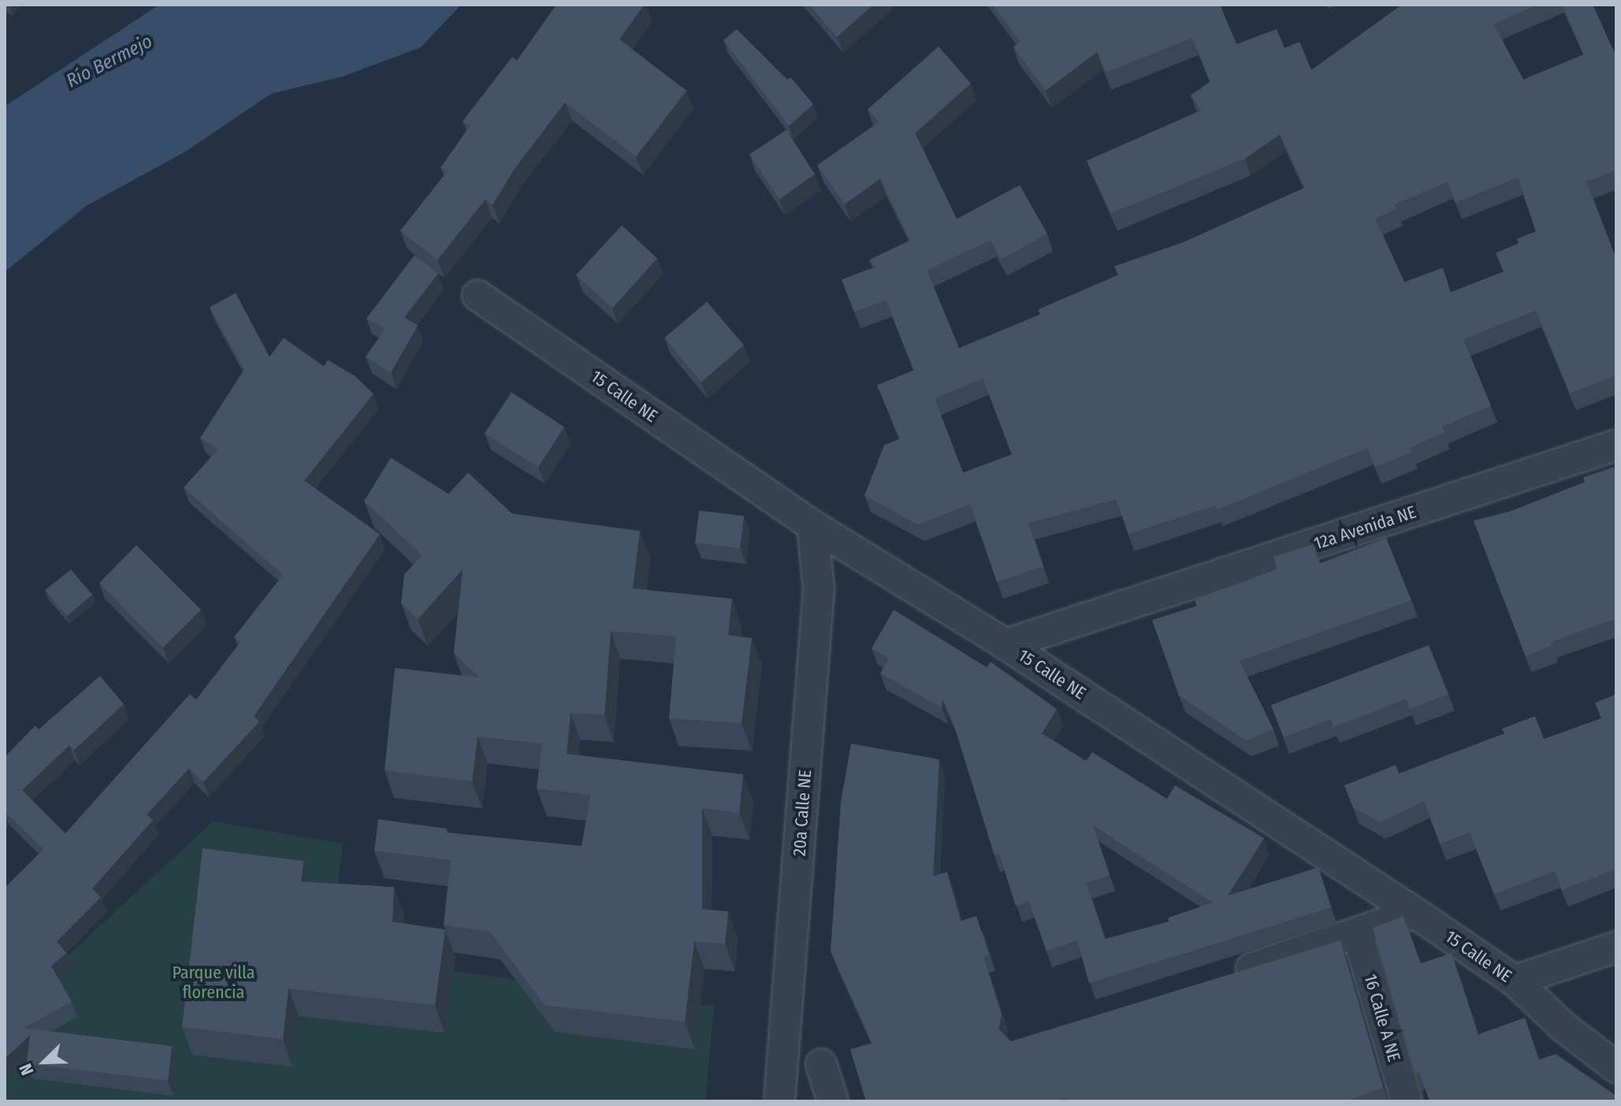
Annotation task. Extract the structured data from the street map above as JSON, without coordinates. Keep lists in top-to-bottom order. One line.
{"streets":{"street":["15 Calle NE","12a Avenida NE","20a Calle NE","16 Calle A NE"]},"crossings":[["15 Calle NE","12a Avenida NE"],["15 Calle NE","20a Calle NE"]],"water":["Río Bermejo"],"parks":["Parque villa florencia"],"north":"bottom left"}
